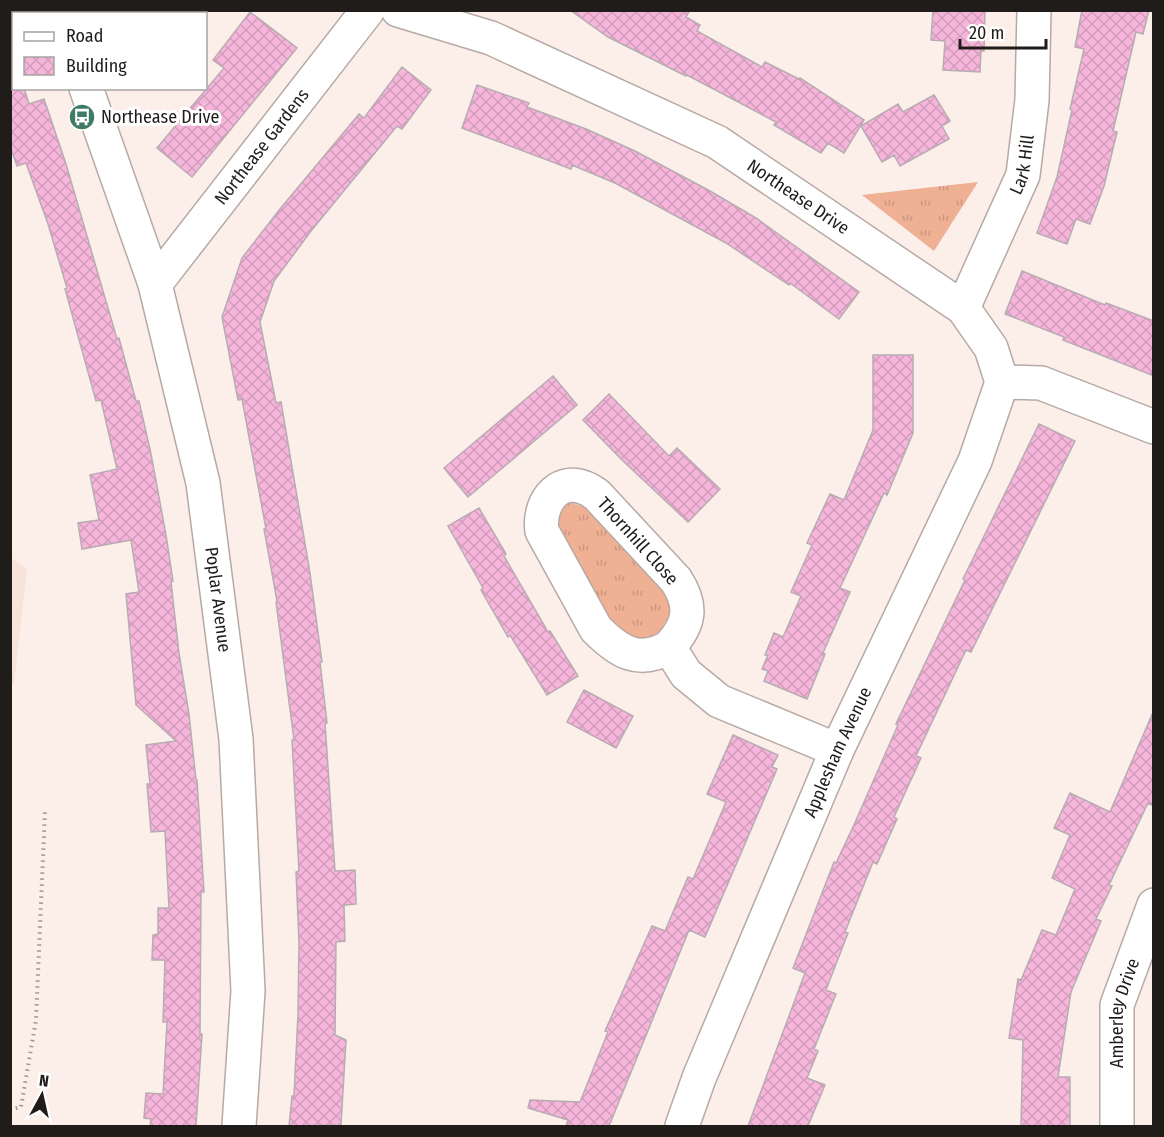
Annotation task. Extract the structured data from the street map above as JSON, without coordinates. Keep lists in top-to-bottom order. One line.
{"streets":{"street":["Northease Gardens","Lark Hill","Northease Drive","Thornhill Close","Poplar Avenue","Applesham Avenue","Amberley Drive"]},"crossings":[["Northease Gardens","Poplar Avenue"],["Lark Hill","Northease Drive"],["Northease Drive","Applesham Avenue"]],"places":{"bus stop":["Northease Drive"]},"legend":["Road","Building"],"scale_bar":"20 m","north":"top"}
